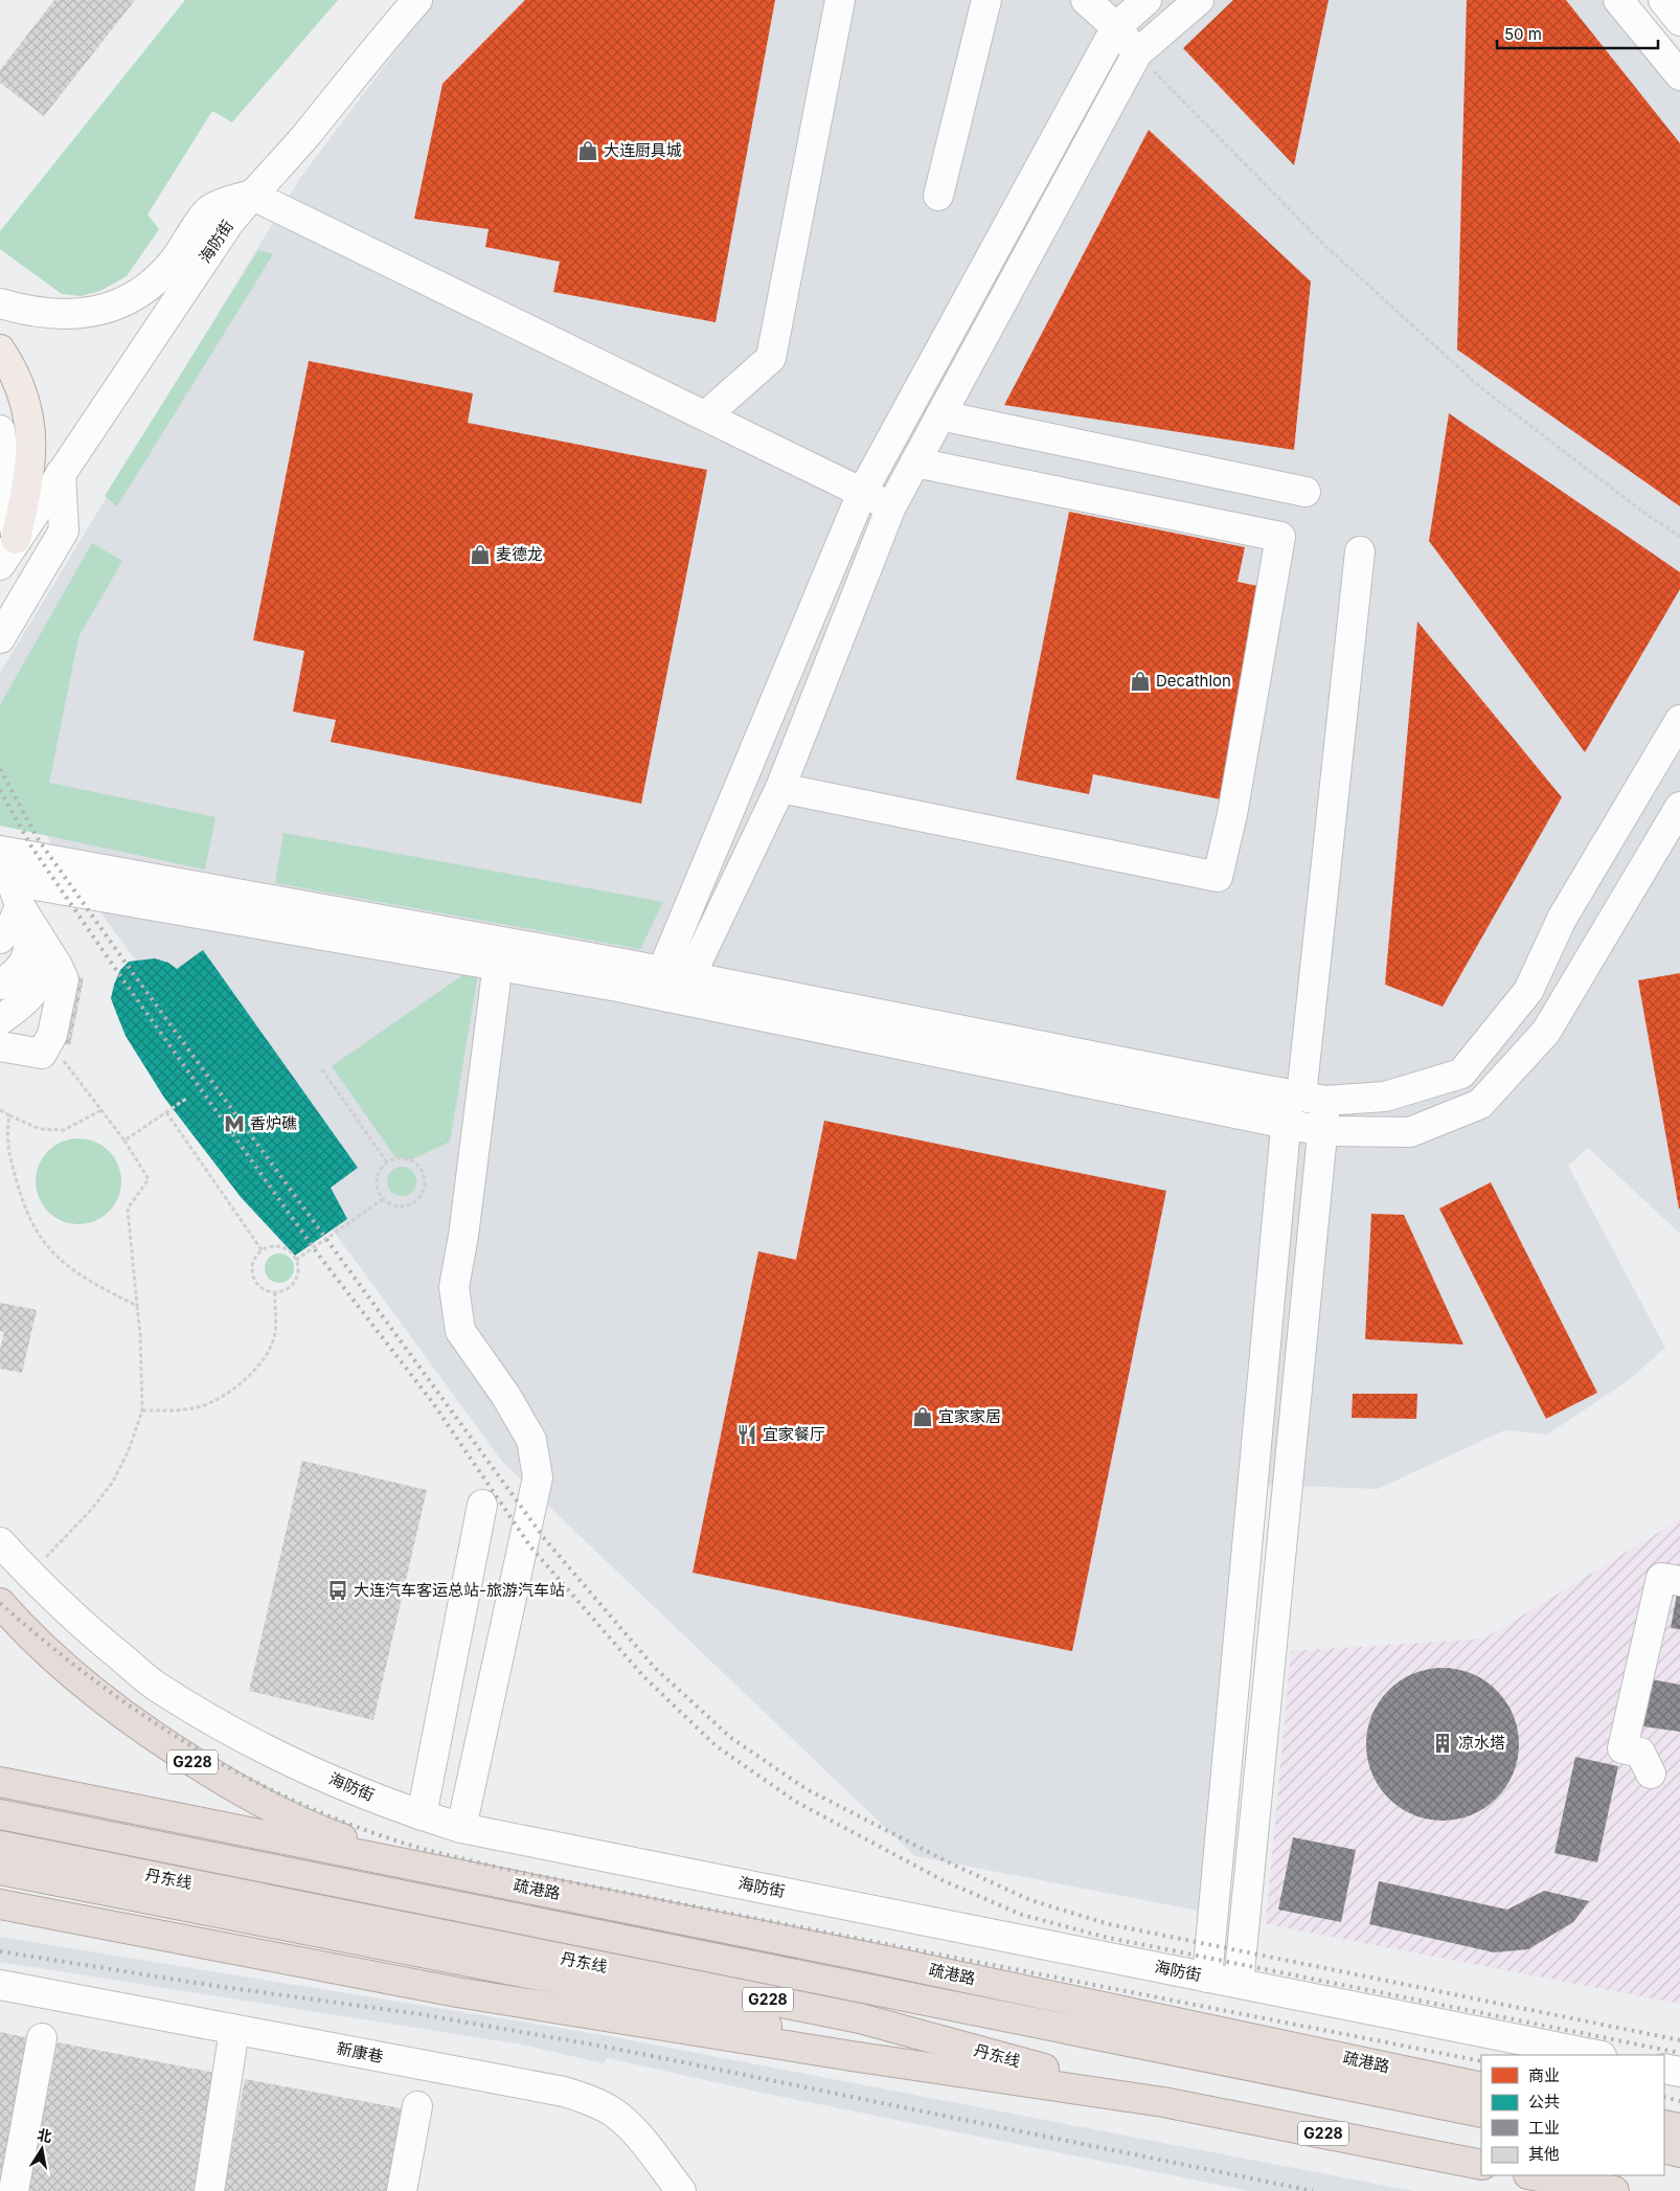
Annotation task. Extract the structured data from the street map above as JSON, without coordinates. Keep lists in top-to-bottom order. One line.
{"streets":{"highway":["G228","丹东线","疏港路"],"street":["海防街","新康巷"]},"crossings":[["G228","丹东线"],["G228","疏港路"]],"places":{"shop":["大连厨具城","麦德龙","Decathlon","宜家家居"],"metro station":["香炉礁"],"restaurant":["宜家餐厅"],"bus stop":["大连汽车客运总站-旅游汽车站"],"building":["凉水塔"]},"legend":["商业","公共","工业","其他"],"scale_bar":"50 m","north":"top"}
